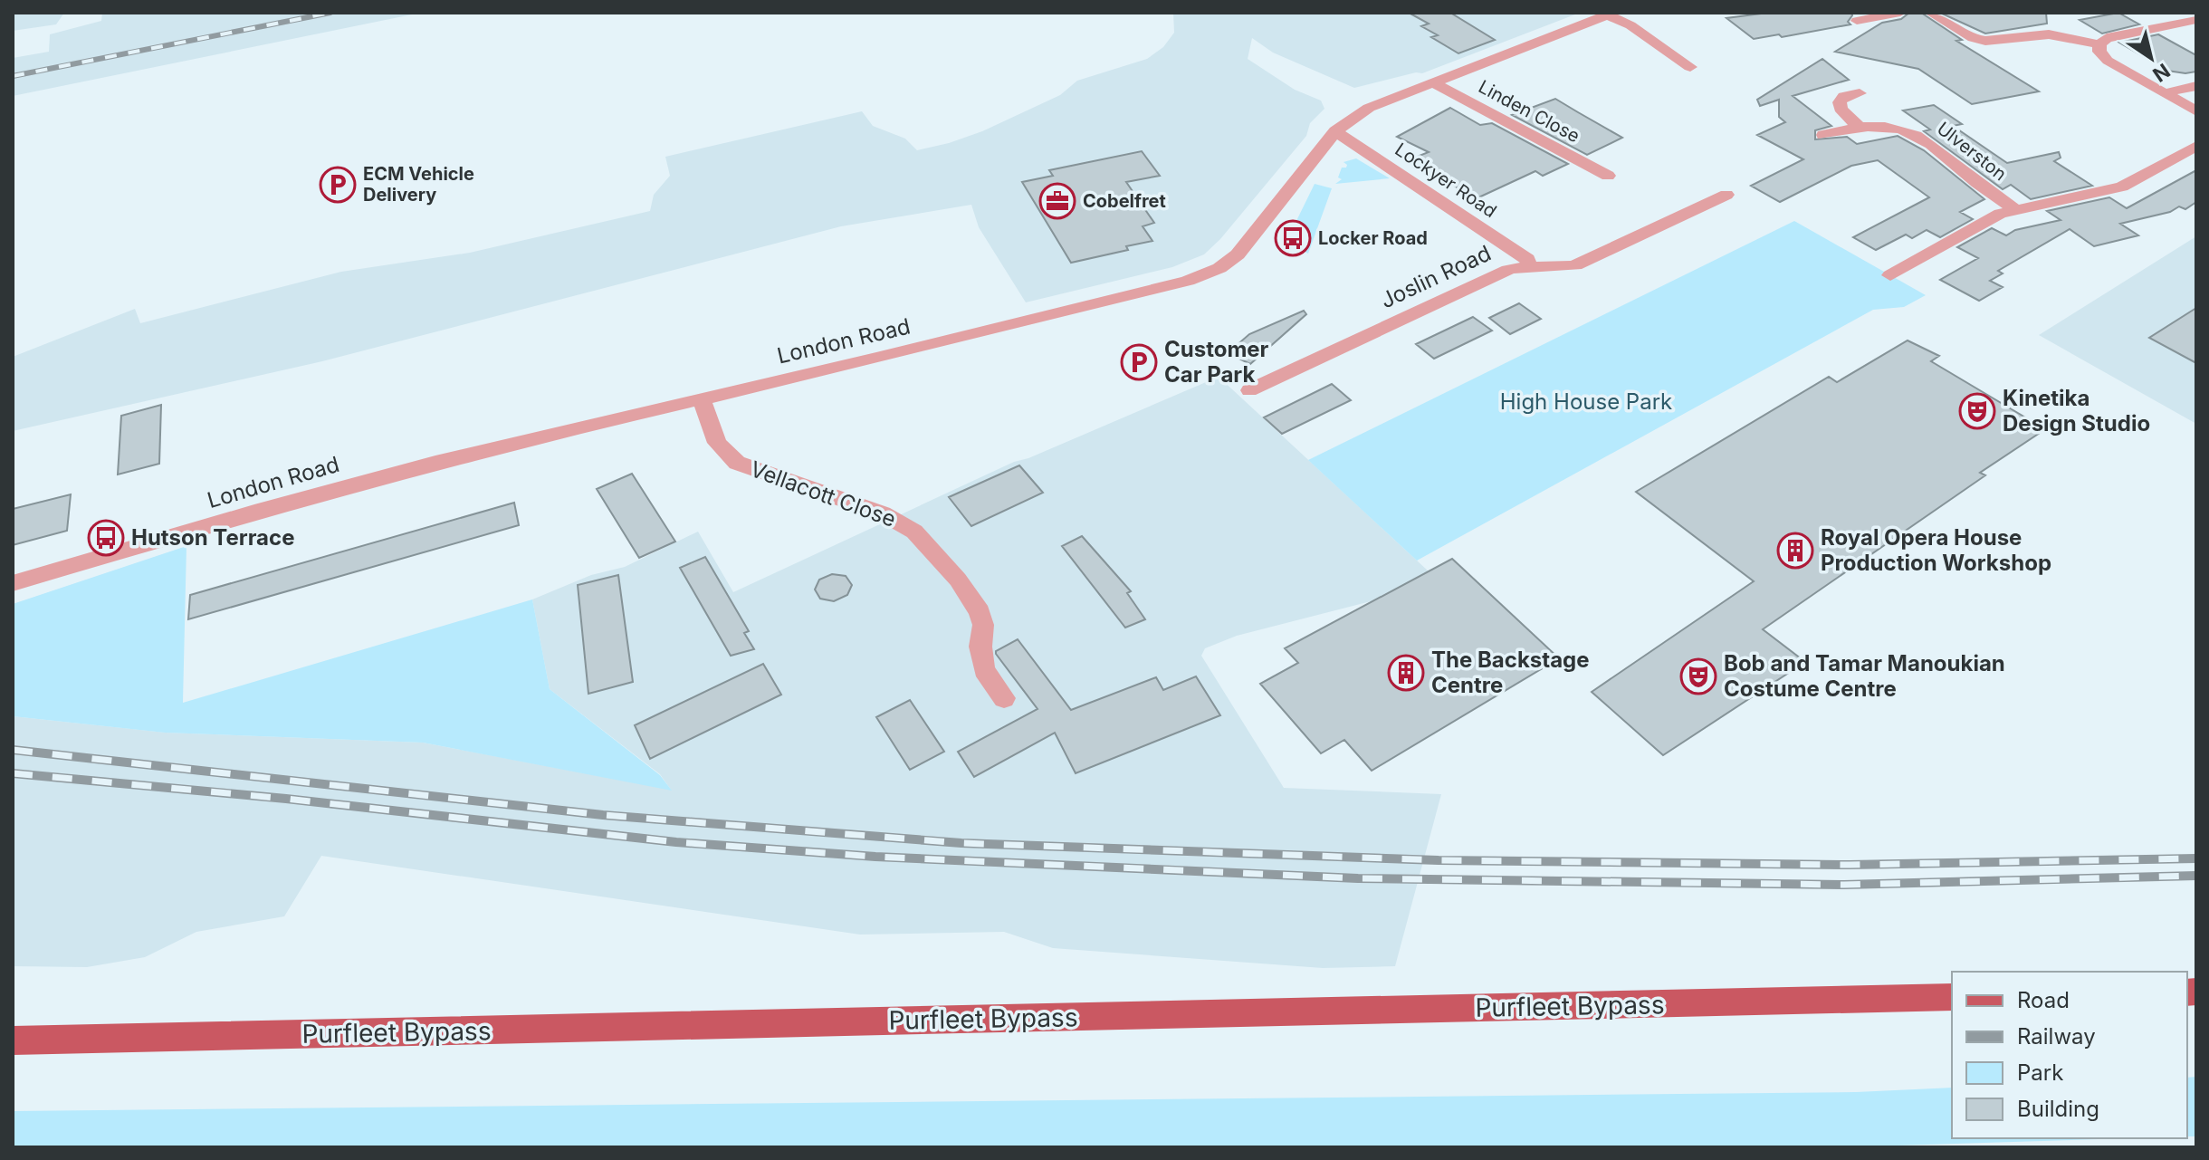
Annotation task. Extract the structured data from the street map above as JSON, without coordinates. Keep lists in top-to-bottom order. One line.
{"streets":{"main road":["Purfleet Bypass"],"street":["Linden Close","Ulverston","Lockyer Road","Joslin Road","London Road","Vellacott Close"]},"crossings":[["Linden Close","London Road"],["Lockyer Road","Joslin Road"],["Lockyer Road","London Road"],["London Road","Vellacott Close"]],"parks":["High House Park"],"places":{"parking":["ECM Vehicle Delivery","Customer Car Park"],"office":["Cobelfret"],"bus stop":["Locker Road","Hutson Terrace"],"theatre":["Kinetika Design Studio","Bob and Tamar Manoukian Costume Centre"],"building":["Royal Opera House Production Workshop","The Backstage Centre"]},"legend":["Road","Railway","Park","Building"],"north":"bottom right"}
